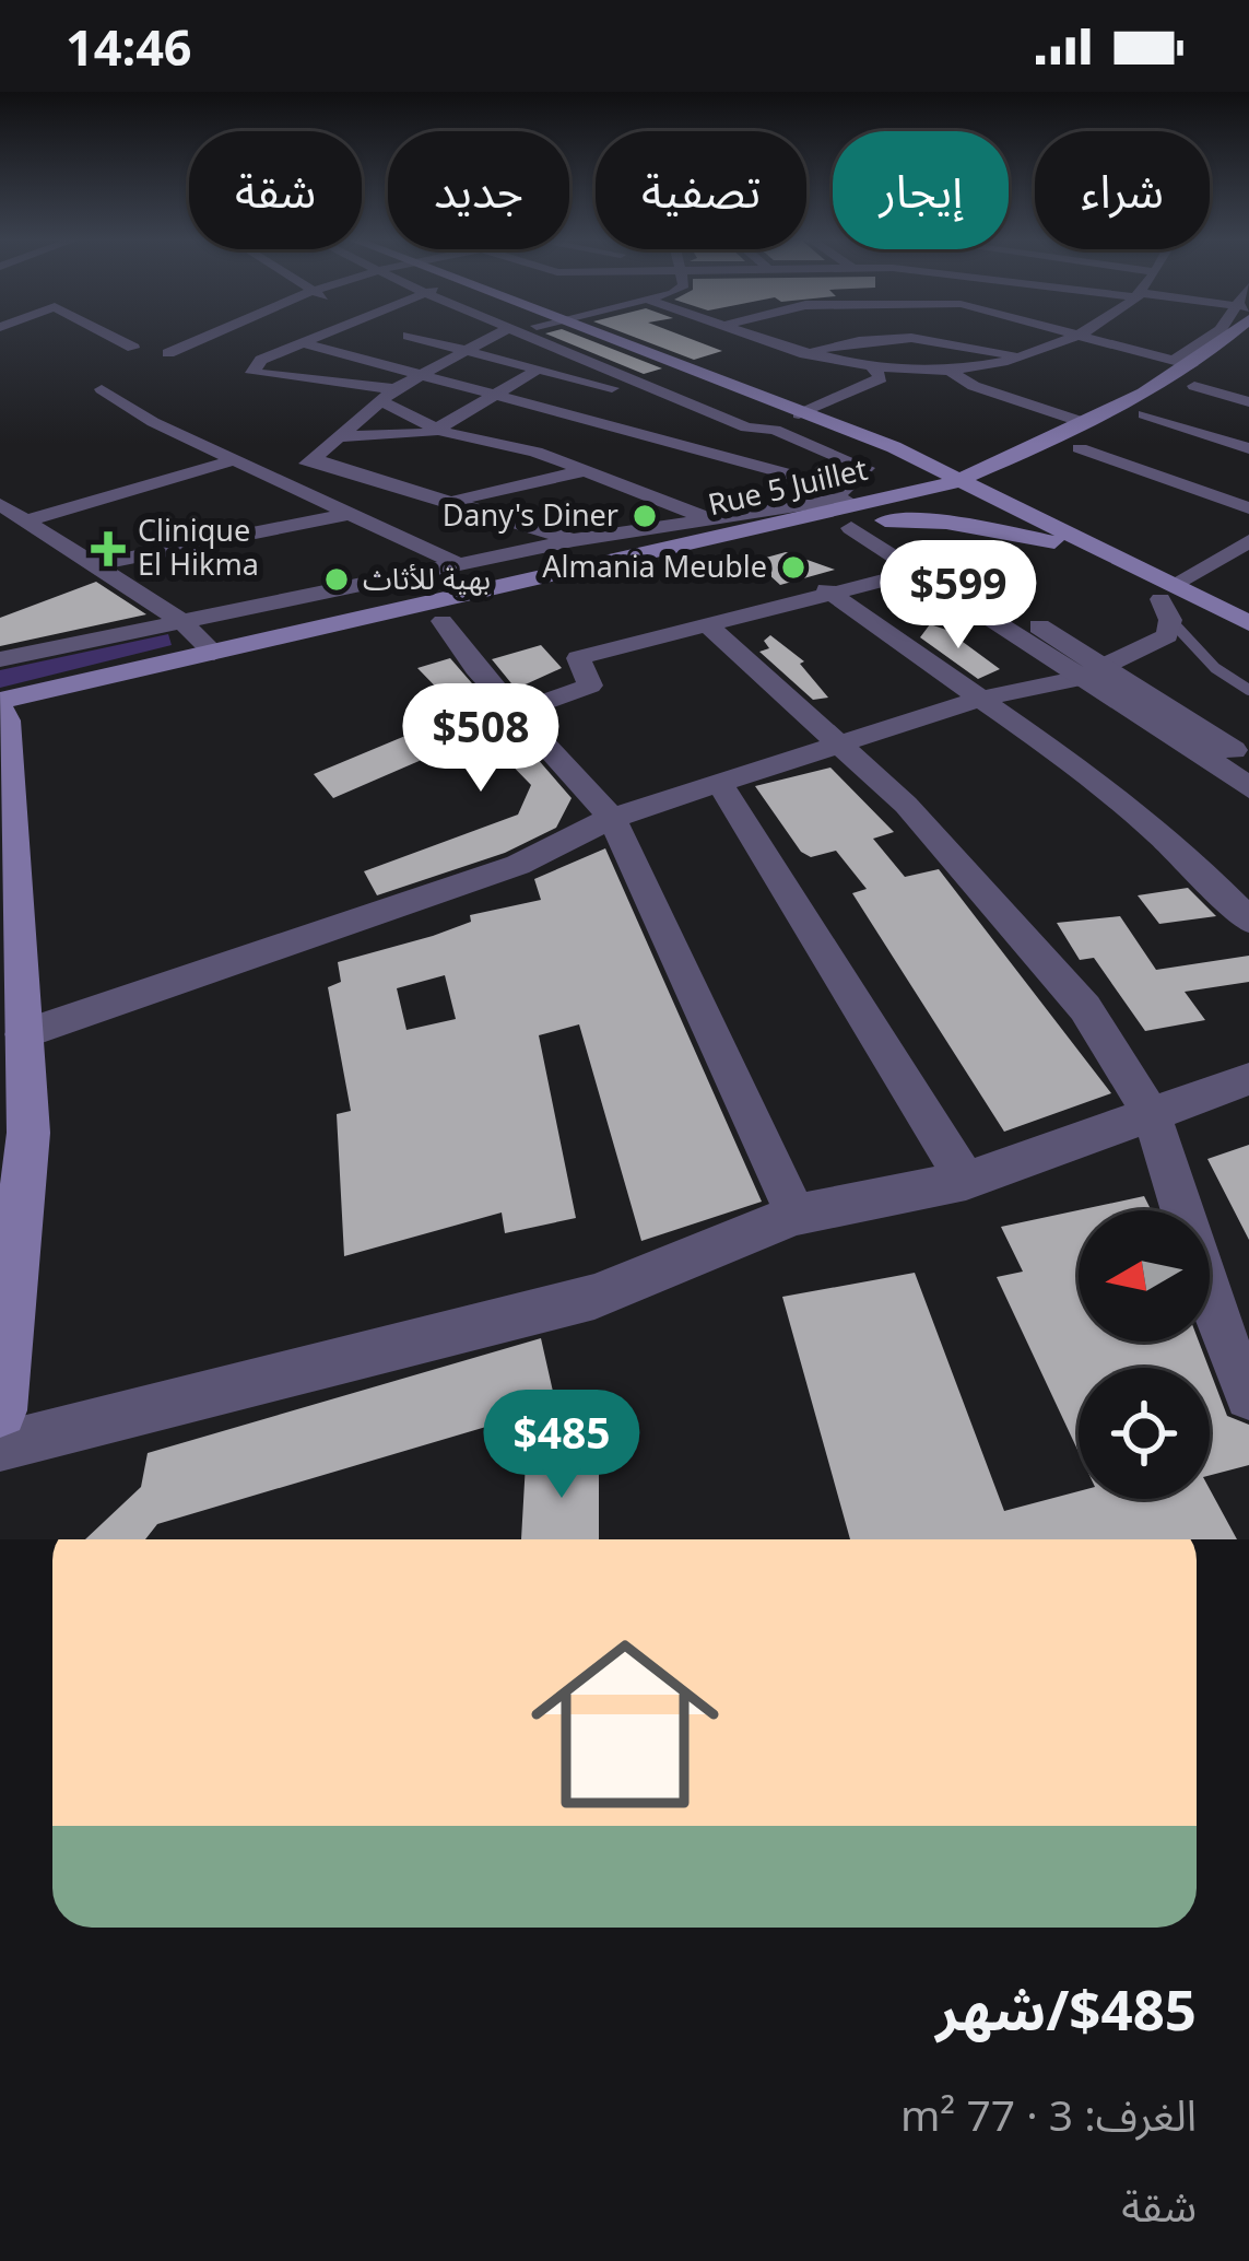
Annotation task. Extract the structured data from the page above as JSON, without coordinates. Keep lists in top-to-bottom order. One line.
{"streets":{"main road":["Rue 5 Juillet"]},"places":{"other":["Dany's Diner","Almania Meuble","بهية للأثاث"],"health":["Clinique El Hikma"]},"north":"left","page":{"status":"14:46","chip":["شراء","إيجار","تصفية","جديد","شقة"],"price":["$599","$508","$485"],"list":[{"name":"$485/شهر","note":"الغرف: 3 · 77 m² · شقة"}]}}
